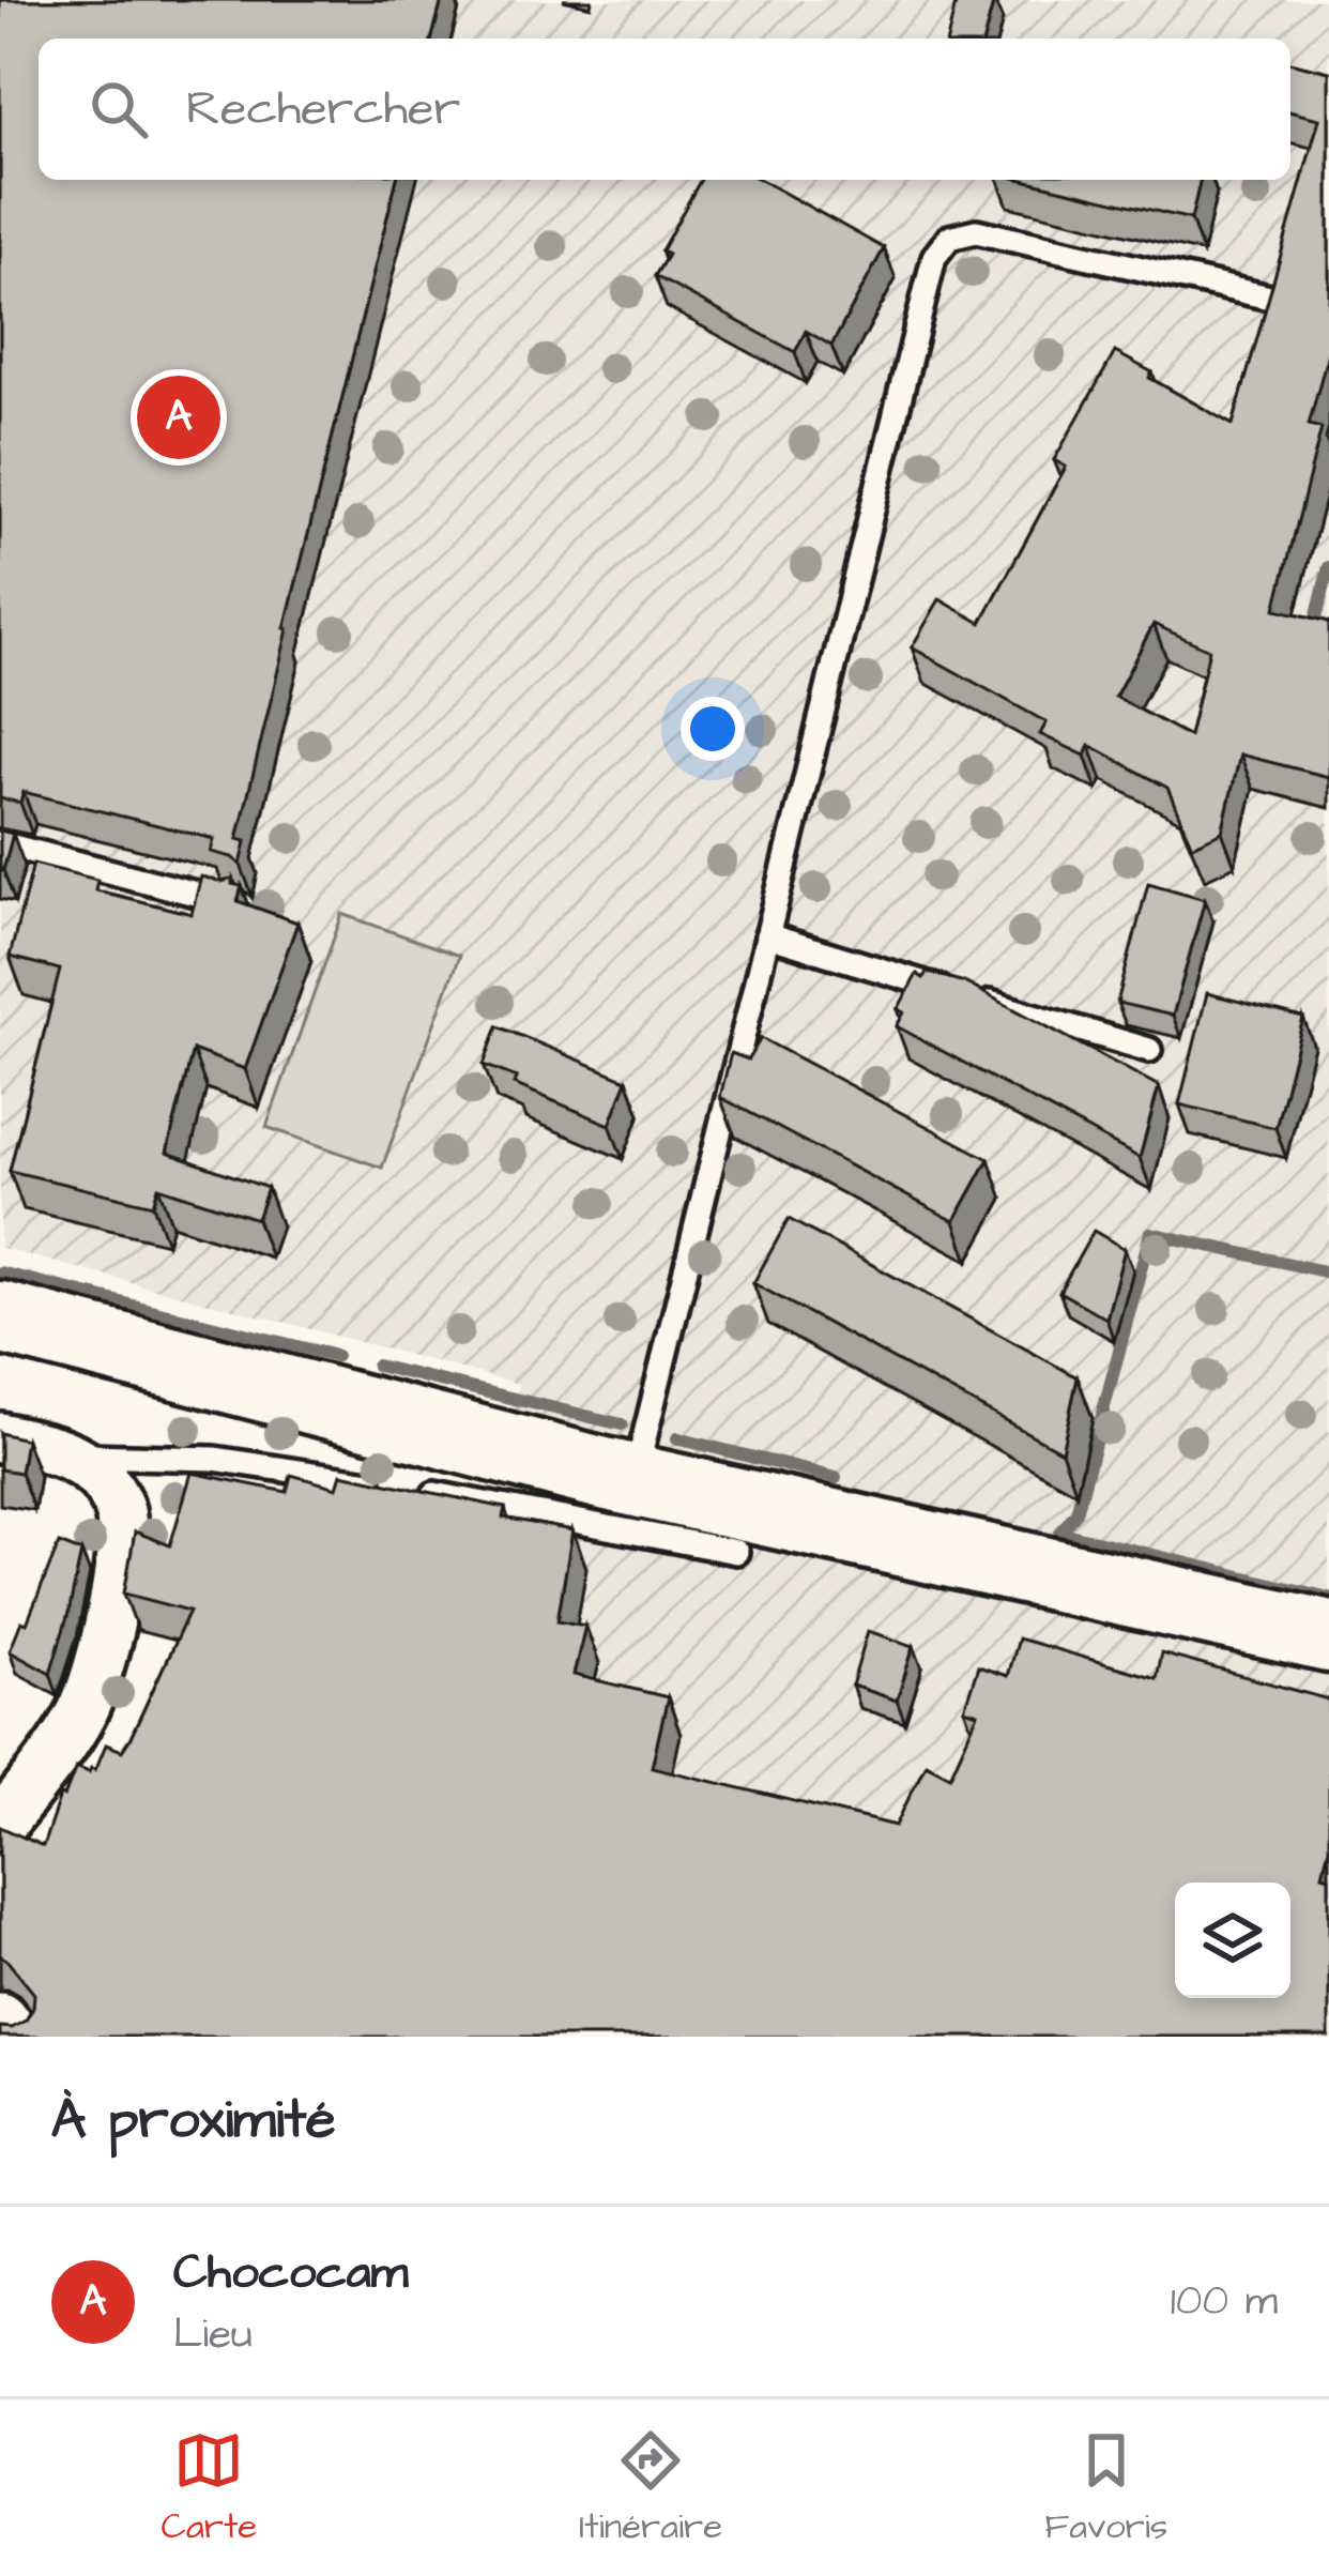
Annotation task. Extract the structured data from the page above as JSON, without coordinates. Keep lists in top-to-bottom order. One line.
{"page":{"search":"Rechercher","pins":"A","heading":"À proximité","list":[{"mark":"A","name":"Chococam","note":"Lieu","value":"100 m"}],"nav":["Carte","Itinéraire","Favoris"]}}
